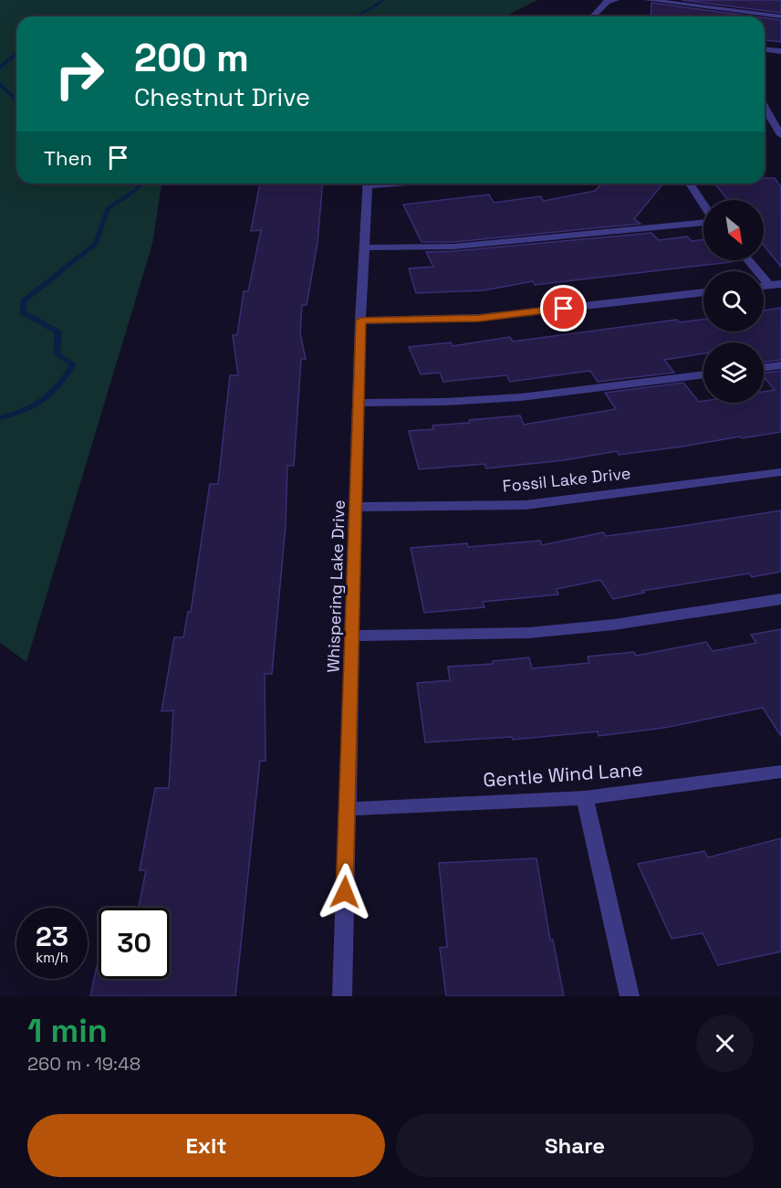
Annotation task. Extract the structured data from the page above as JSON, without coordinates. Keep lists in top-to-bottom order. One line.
{"streets":{"street":["Fossil Lake Drive","Whispering Lake Drive","Gentle Wind Lane"]},"crossings":[["Fossil Lake Drive","Whispering Lake Drive"],["Whispering Lake Drive","Gentle Wind Lane"]],"north":"bottom right","page":{"turn":["200 m","Chestnut Drive"],"then":"Then","speed":"23 km/h","limit":"30","heading":["1 min","260 m · 19:48"],"buttons":["Exit","Share"]}}
